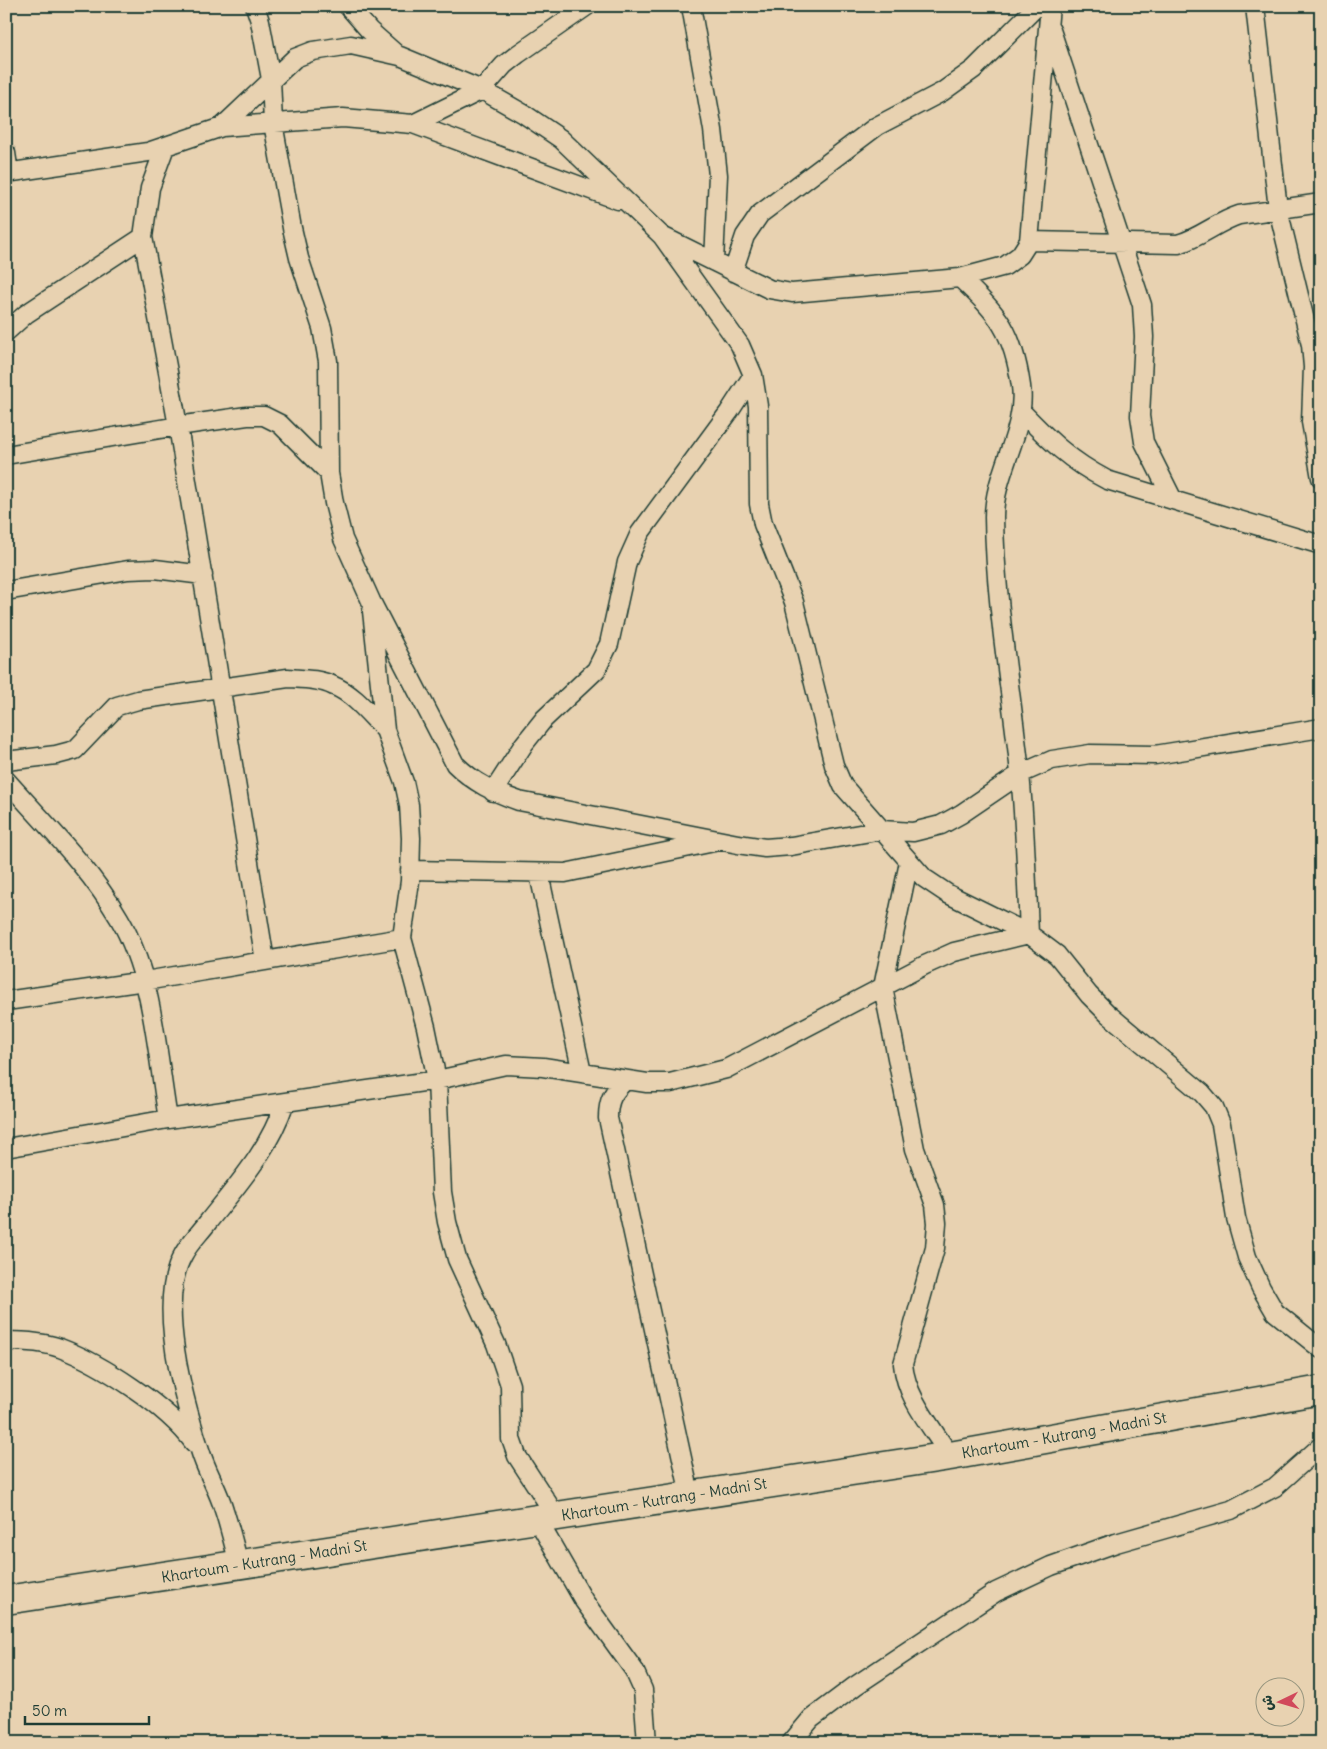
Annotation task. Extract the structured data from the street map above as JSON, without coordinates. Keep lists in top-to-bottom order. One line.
{"streets":{"highway":["Khartoum - Kutrang - Madni St"]},"scale_bar":"50 m","north":"left"}
